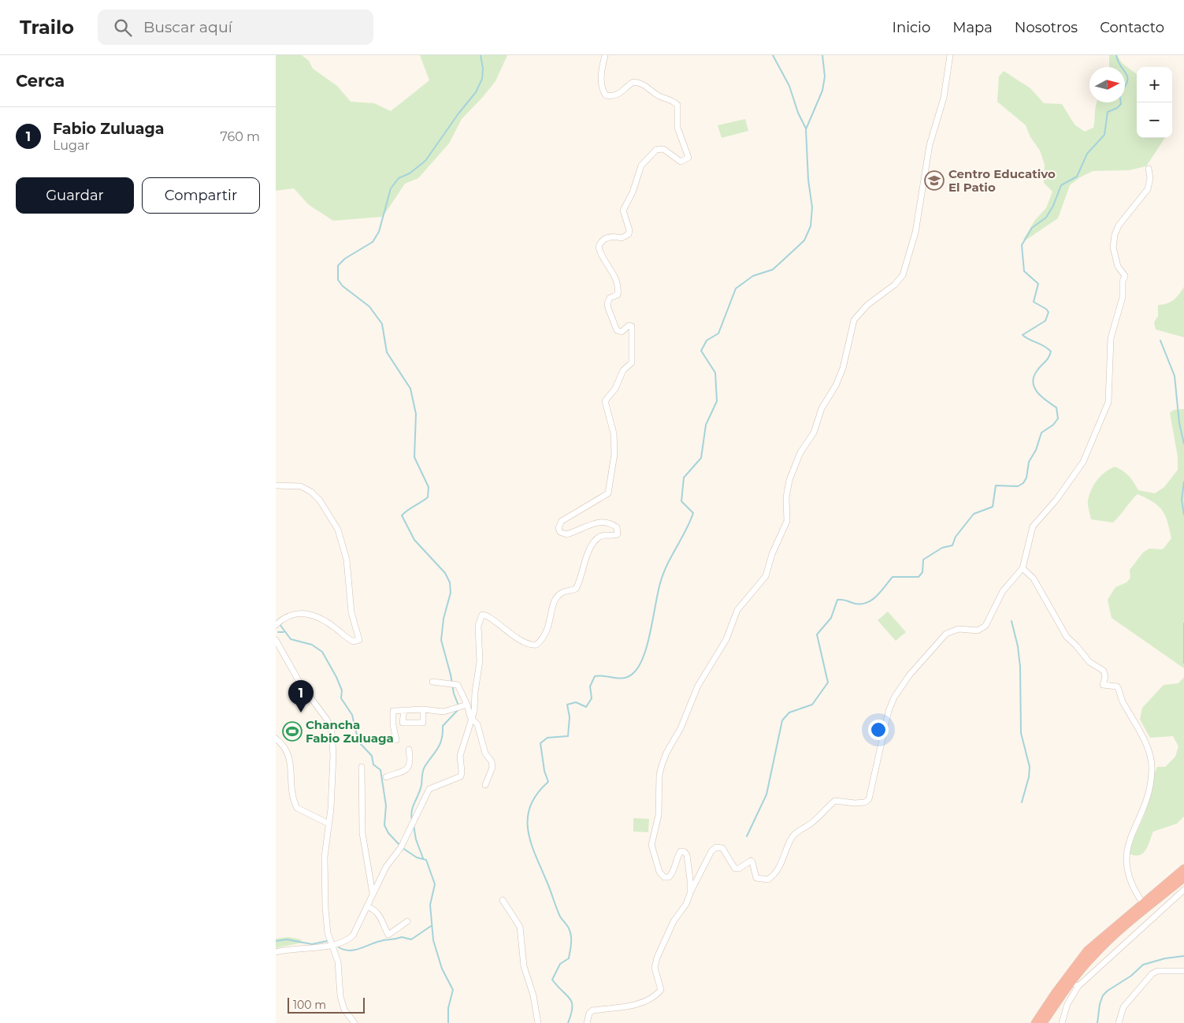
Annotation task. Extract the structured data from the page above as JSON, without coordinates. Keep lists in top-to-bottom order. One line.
{"places":{"school or university":["Centro Educativo El Patio"],"sports":["Chancha Fabio Zuluaga"]},"scale_bar":"100 m","north":"right","page":{"header":"Trailo","search":"Buscar aquí","nav":["Inicio","Mapa","Nosotros","Contacto"],"heading":"Cerca","map_buttons":["+","−"],"list":[{"mark":"1","name":"Fabio Zuluaga","note":"Lugar","value":"760 m"}],"buttons":["Guardar","Compartir"],"pins":"1","scale":"100 m"}}
